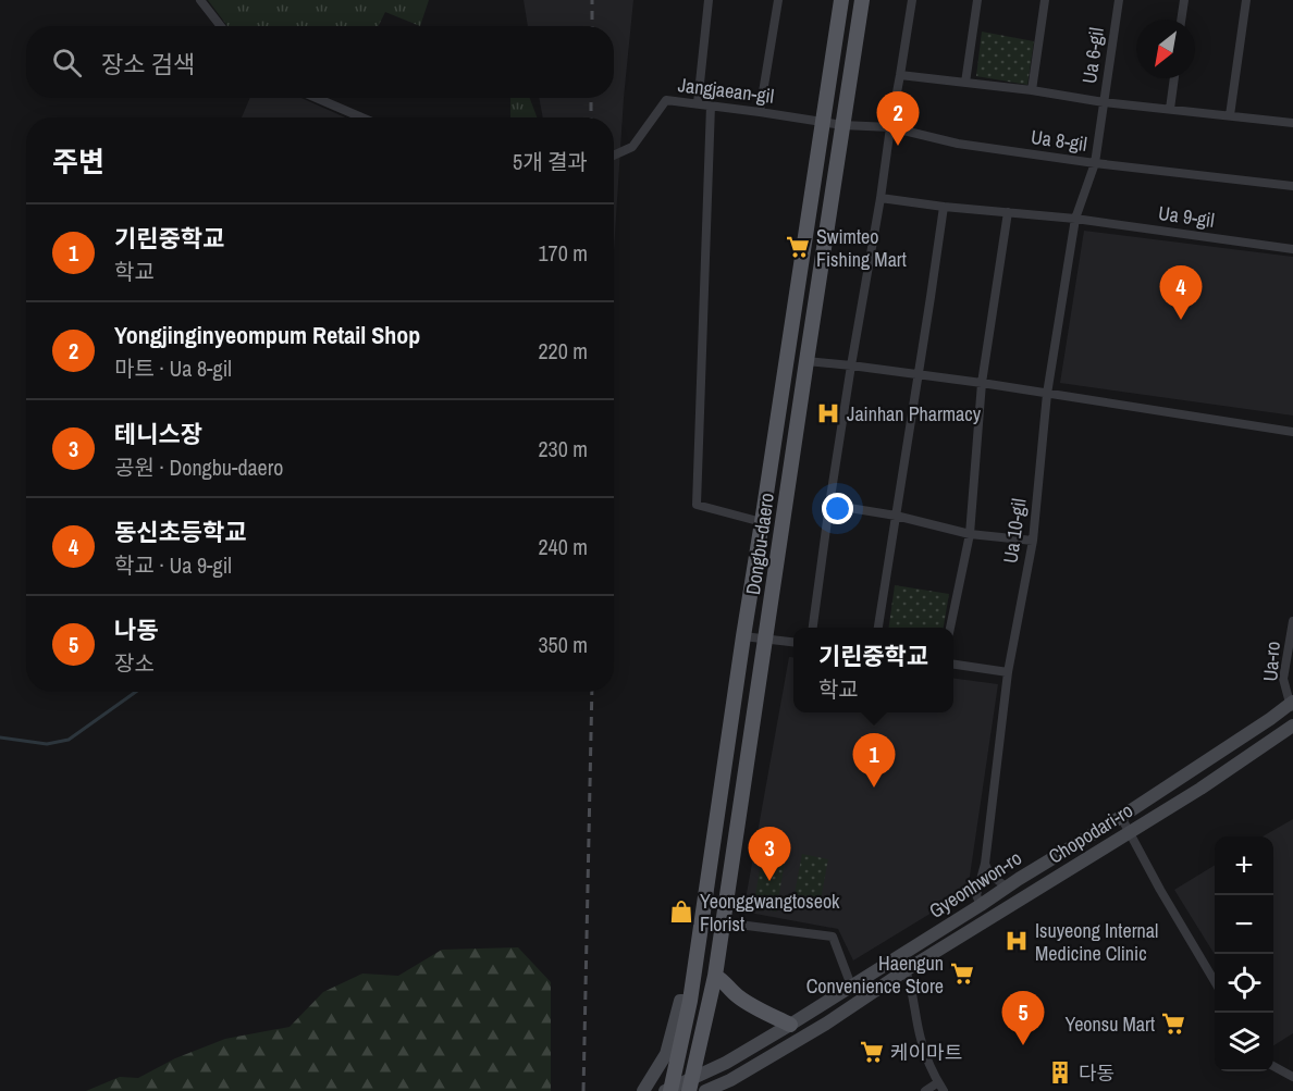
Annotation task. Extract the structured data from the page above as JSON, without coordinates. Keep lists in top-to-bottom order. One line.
{"streets":{"main road":["Dongbu-daero"],"street":["Ua 6-gil","Jangjaean-gil","Ua 8-gil","Ua 9-gil","Ua 10-gil","Ua-ro","Chopodari-ro","Gyeonhwon-ro"]},"crossings":[["Jangjaean-gil","Ua 8-gil"],["Jangjaean-gil","Dongbu-daero"],["Ua 8-gil","Dongbu-daero"],["Ua 9-gil","Ua 10-gil"],["Ua 10-gil","Gyeonhwon-ro"],["Dongbu-daero","Gyeonhwon-ro"],["Ua-ro","Gyeonhwon-ro"]],"places":{"supermarket":["Swimteo Fishing Mart","Haengun Convenience Store","Yeonsu Mart","케이마트"],"hospital":["Jainhan Pharmacy","Isuyeong Internal Medicine Clinic"],"shop":["Yeonggwangtoseok Florist"],"building":["다동"]},"north":"bottom left","page":{"search":"장소 검색","pins":["2","4","1","3","5"],"heading":["주변","5개 결과"],"list":[{"mark":"1","name":"기린중학교","note":"학교","value":"170 m"},{"mark":"2","name":"Yongjinginyeompum Retail Shop","note":"마트 · Ua 8-gil","value":"220 m"},{"mark":"3","name":"테니스장","note":"공원 · Dongbu-daero","value":"230 m"},{"mark":"4","name":"동신초등학교","note":"학교 · Ua 9-gil","value":"240 m"},{"mark":"5","name":"나동","note":"장소","value":"350 m"}],"popup":["기린중학교","학교"],"map_buttons":["+","−"]}}
